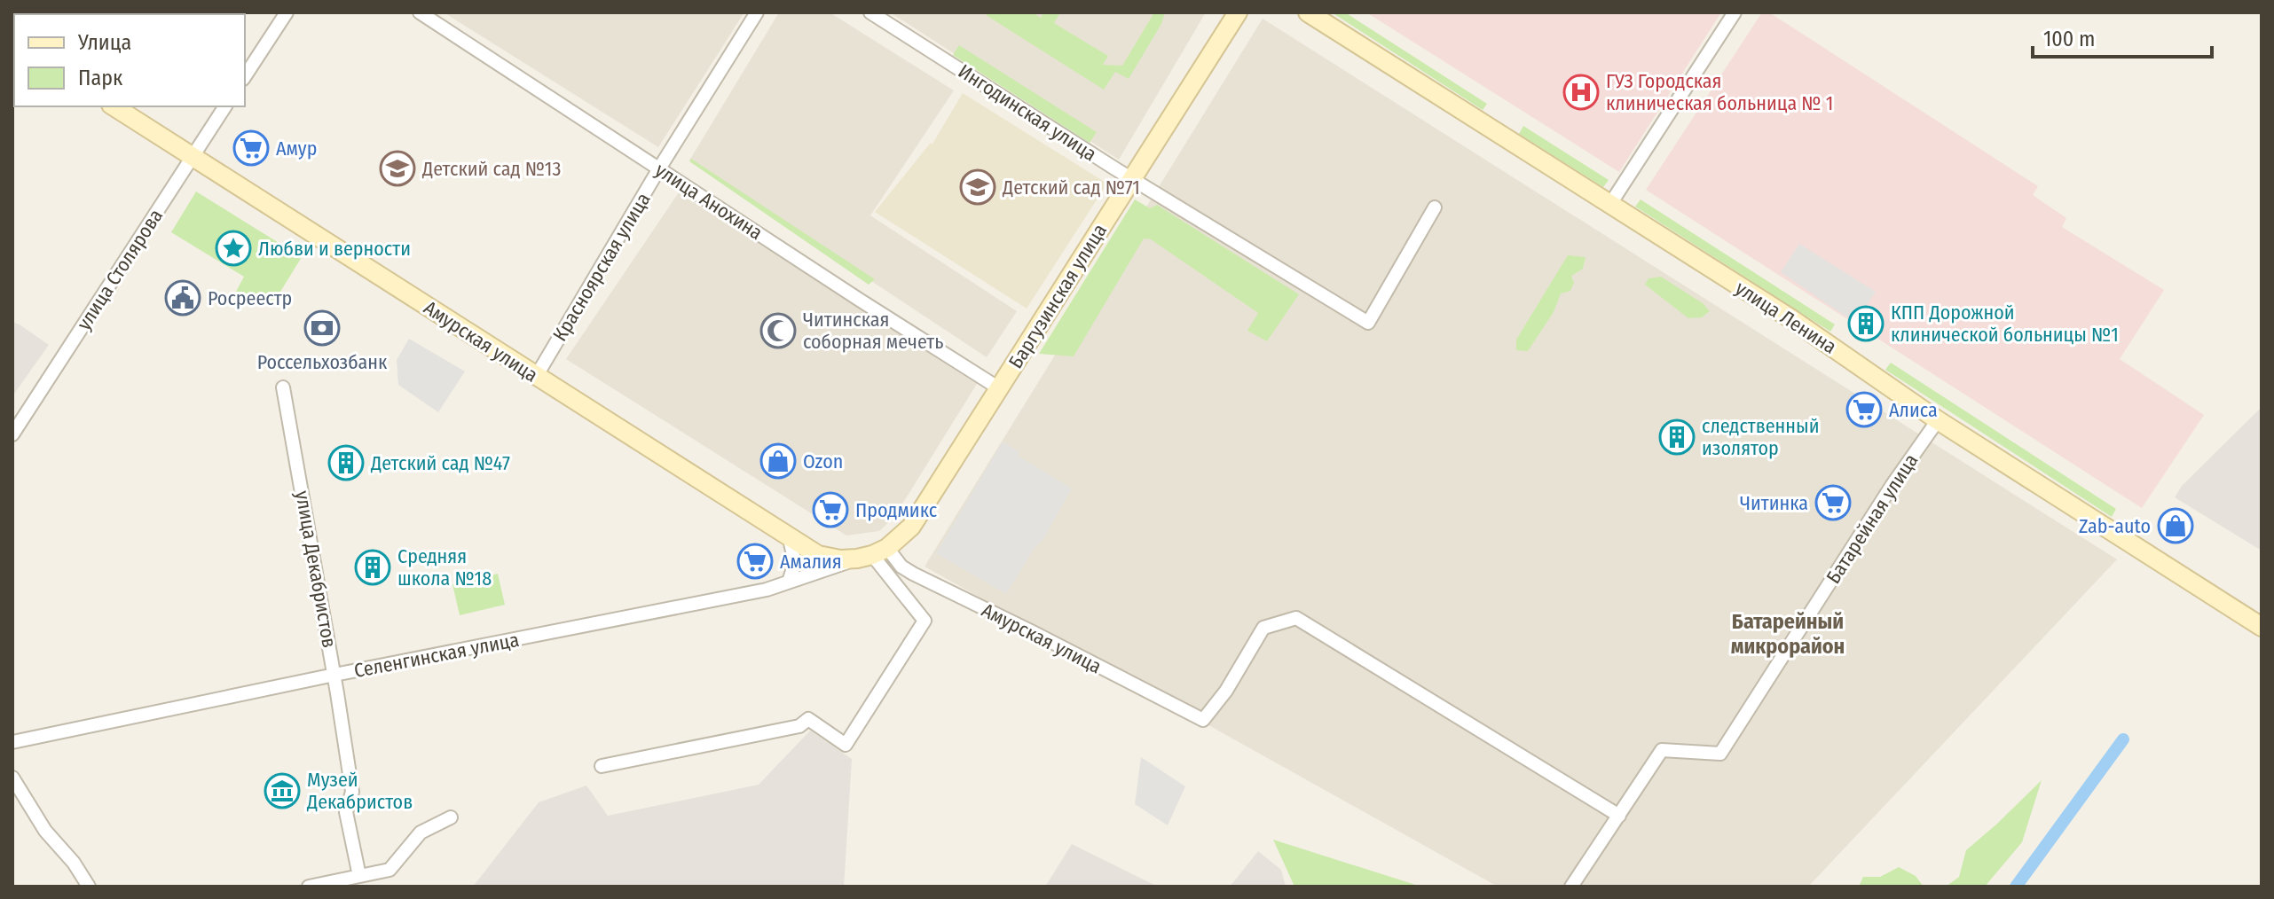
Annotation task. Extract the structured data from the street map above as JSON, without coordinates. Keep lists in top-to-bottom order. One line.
{"streets":{"main road":["Баргузинская улица","улица Ленина","Амурская улица"],"street":["Ингодинская улица","улица Анохина","Красноярская улица","улица Столярова","Батарейная улица","улица Декабристов","Селенгинская улица"]},"crossings":[["Ингодинская улица","Баргузинская улица"],["улица Анохина","Красноярская улица"],["улица Анохина","Баргузинская улица"],["Красноярская улица","Амурская улица"],["улица Столярова","Амурская улица"],["Баргузинская улица","Амурская улица"],["Баргузинская улица","Селенгинская улица"],["улица Ленина","Батарейная улица"],["Амурская улица","Батарейная улица"],["Амурская улица","Селенгинская улица"],["улица Декабристов","Селенгинская улица"]],"districts":["Батарейный микрорайон"],"places":{"hospital":["ГУЗ Городская клиническая больница № 1"],"supermarket":["Амур","Алиса","Читинка","Продмикс","Амалия"],"school or university":["Детский сад №13","Детский сад №71"],"place":["Любви и верности"],"public building":["Росреестр"],"building":["КПП Дорожной клинической больницы №1","следственный изолятор","Детский сад №47","Средняя школа №18"],"bank":["Россельхозбанк"],"mosque":["Читинская соборная мечеть"],"shop":["Ozon","Zab-auto"],"museum":["Музей Декабристов"]},"legend":["Улица","Парк"],"scale_bar":"100 m"}
